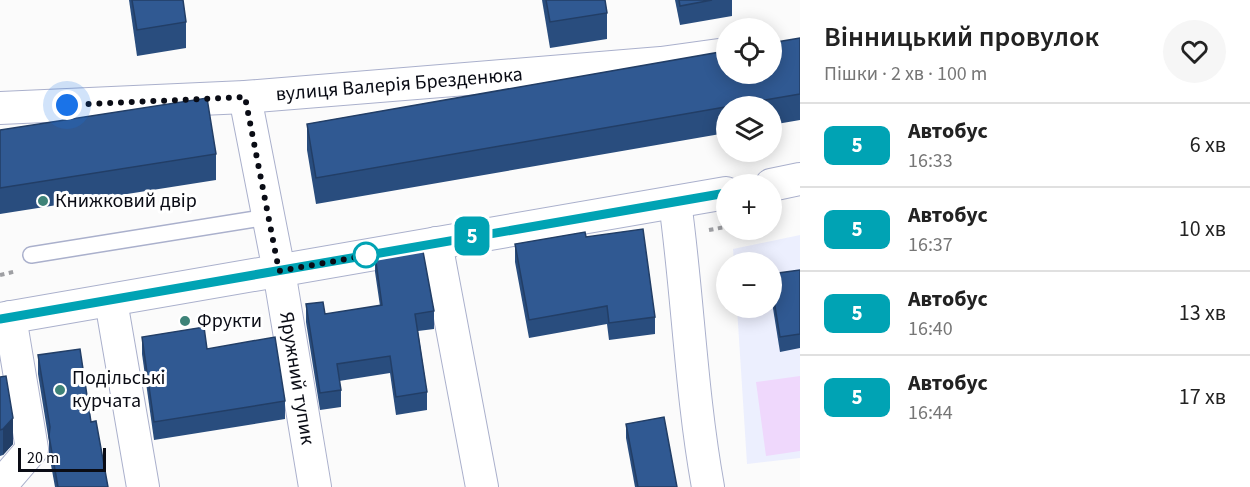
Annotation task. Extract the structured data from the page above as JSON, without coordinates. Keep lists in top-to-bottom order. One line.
{"streets":{"street":["вулиця Валерія Брезденюка","Яружний тупик"]},"crossings":[["вулиця Валерія Брезденюка","Яружний тупик"]],"places":["Книжковий двір","Фрукти","Подільські курчата"],"lines":["bus line 5"],"scale_bar":"20 m","page":{"on_map":"5","heading":["Вінницький провулок","Пішки · 2 хв · 100 m"],"map_buttons":["+","−"],"list":[{"mark":"5","name":"Автобус","note":"16:33","value":"6 хв"},{"mark":"5","name":"Автобус","note":"16:37","value":"10 хв"},{"mark":"5","name":"Автобус","note":"16:40","value":"13 хв"},{"mark":"5","name":"Автобус","note":"16:44","value":"17 хв"}],"scale":"20 m"}}
